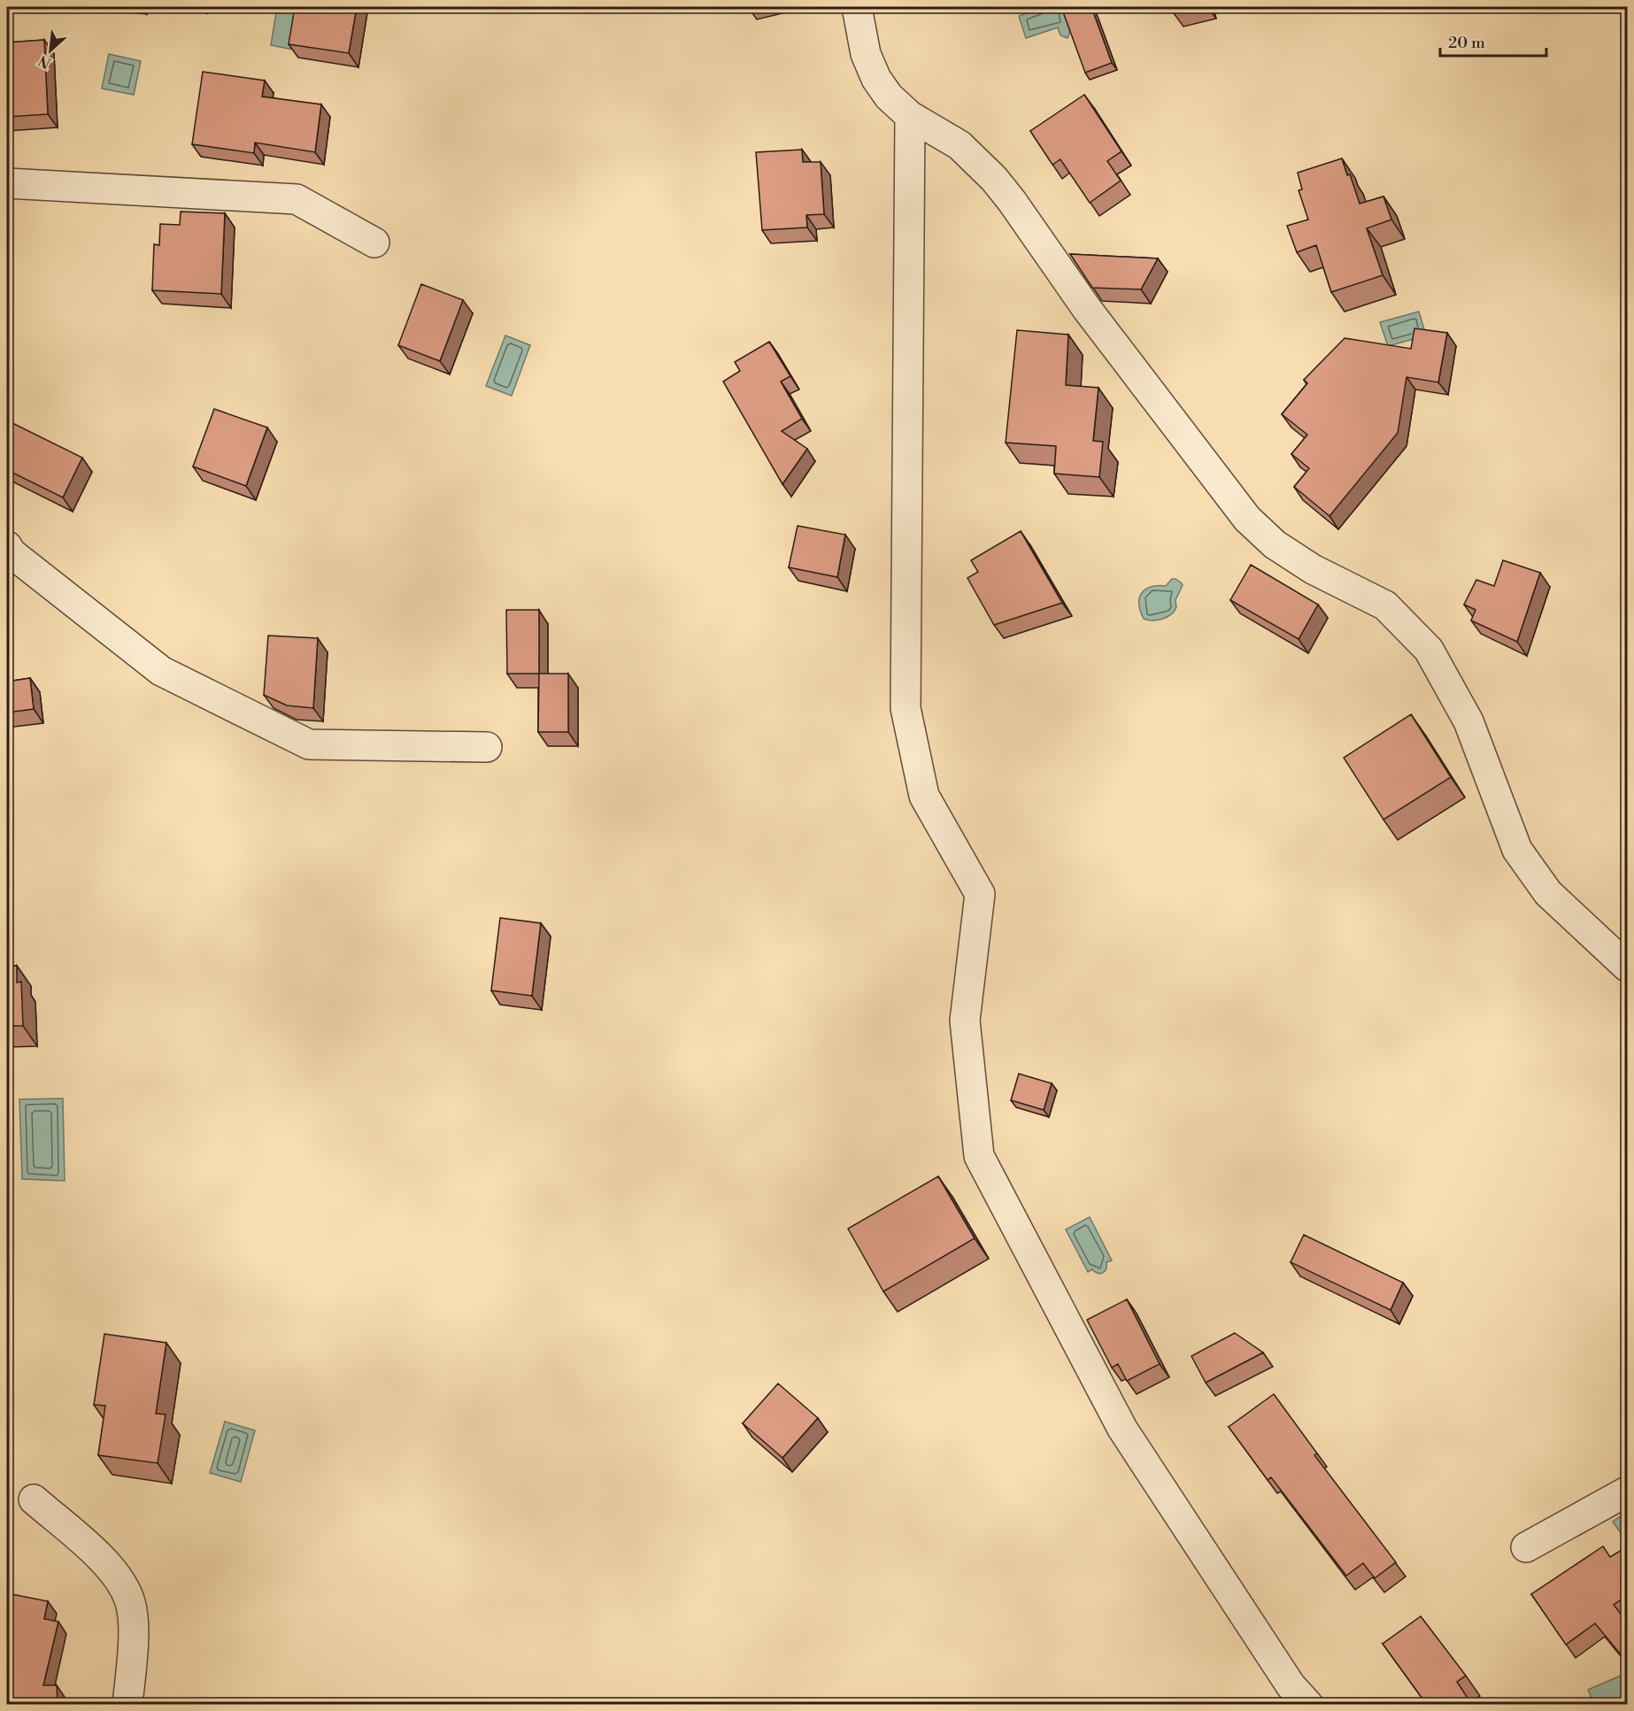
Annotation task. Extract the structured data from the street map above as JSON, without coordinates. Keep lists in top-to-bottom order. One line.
{"scale_bar":"20 m","north":"bottom left"}
